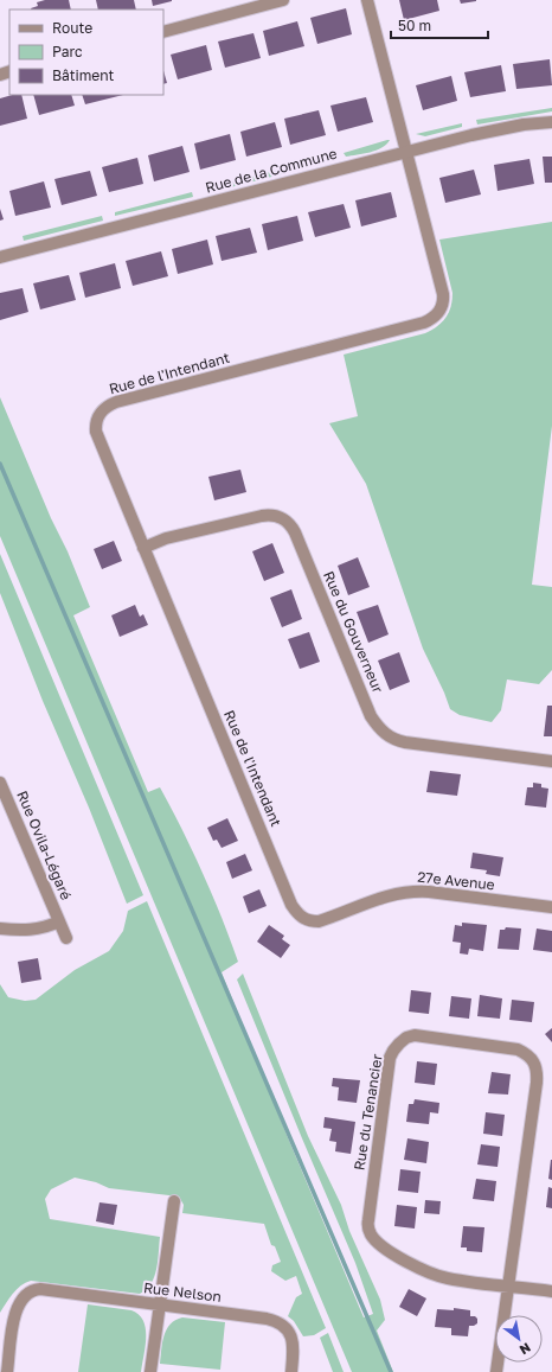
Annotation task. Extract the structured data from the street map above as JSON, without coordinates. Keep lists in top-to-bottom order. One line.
{"streets":{"street":["Rue de la Commune","Rue de l'Intendant","Rue du Gouverneur","Rue Ovila-Légaré","27e Avenue","Rue du Tenancier","Rue Nelson"]},"crossings":[["Rue de la Commune","Rue de l'Intendant"],["Rue de l'Intendant","Rue du Gouverneur"],["Rue de l'Intendant","27e Avenue"]],"legend":["Route","Parc","Bâtiment"],"scale_bar":"50 m","north":"bottom right"}
